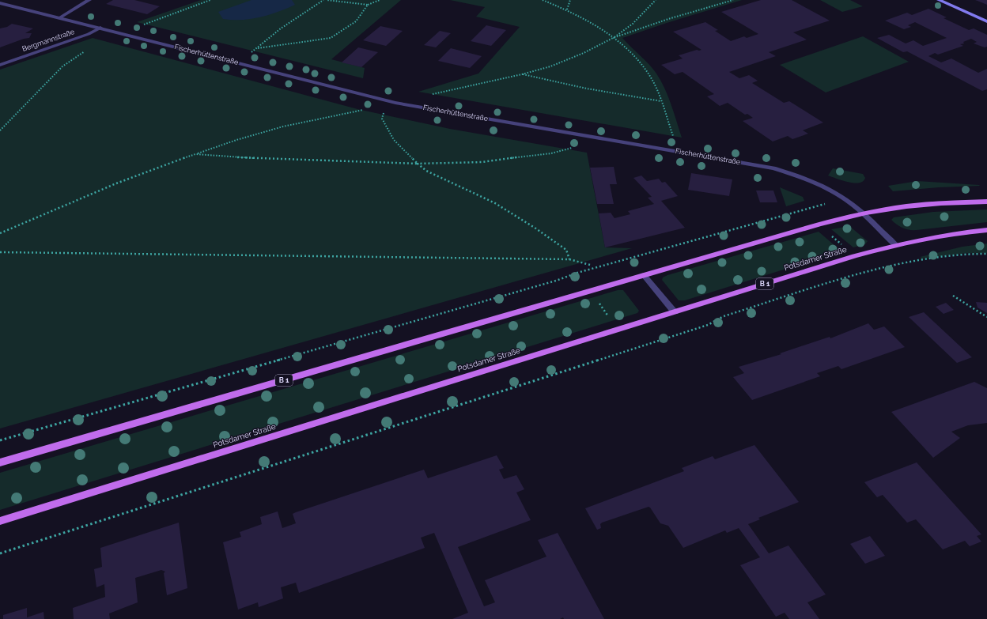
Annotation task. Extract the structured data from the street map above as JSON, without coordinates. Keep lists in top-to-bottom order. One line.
{"streets":{"main road":["Potsdamer Straße","B 1"],"street":["Bergmannstraße","Fischerhüttenstraße"]},"crossings":[["Bergmannstraße","Fischerhüttenstraße"],["Fischerhüttenstraße","Potsdamer Straße"],["Fischerhüttenstraße","B 1"]]}
